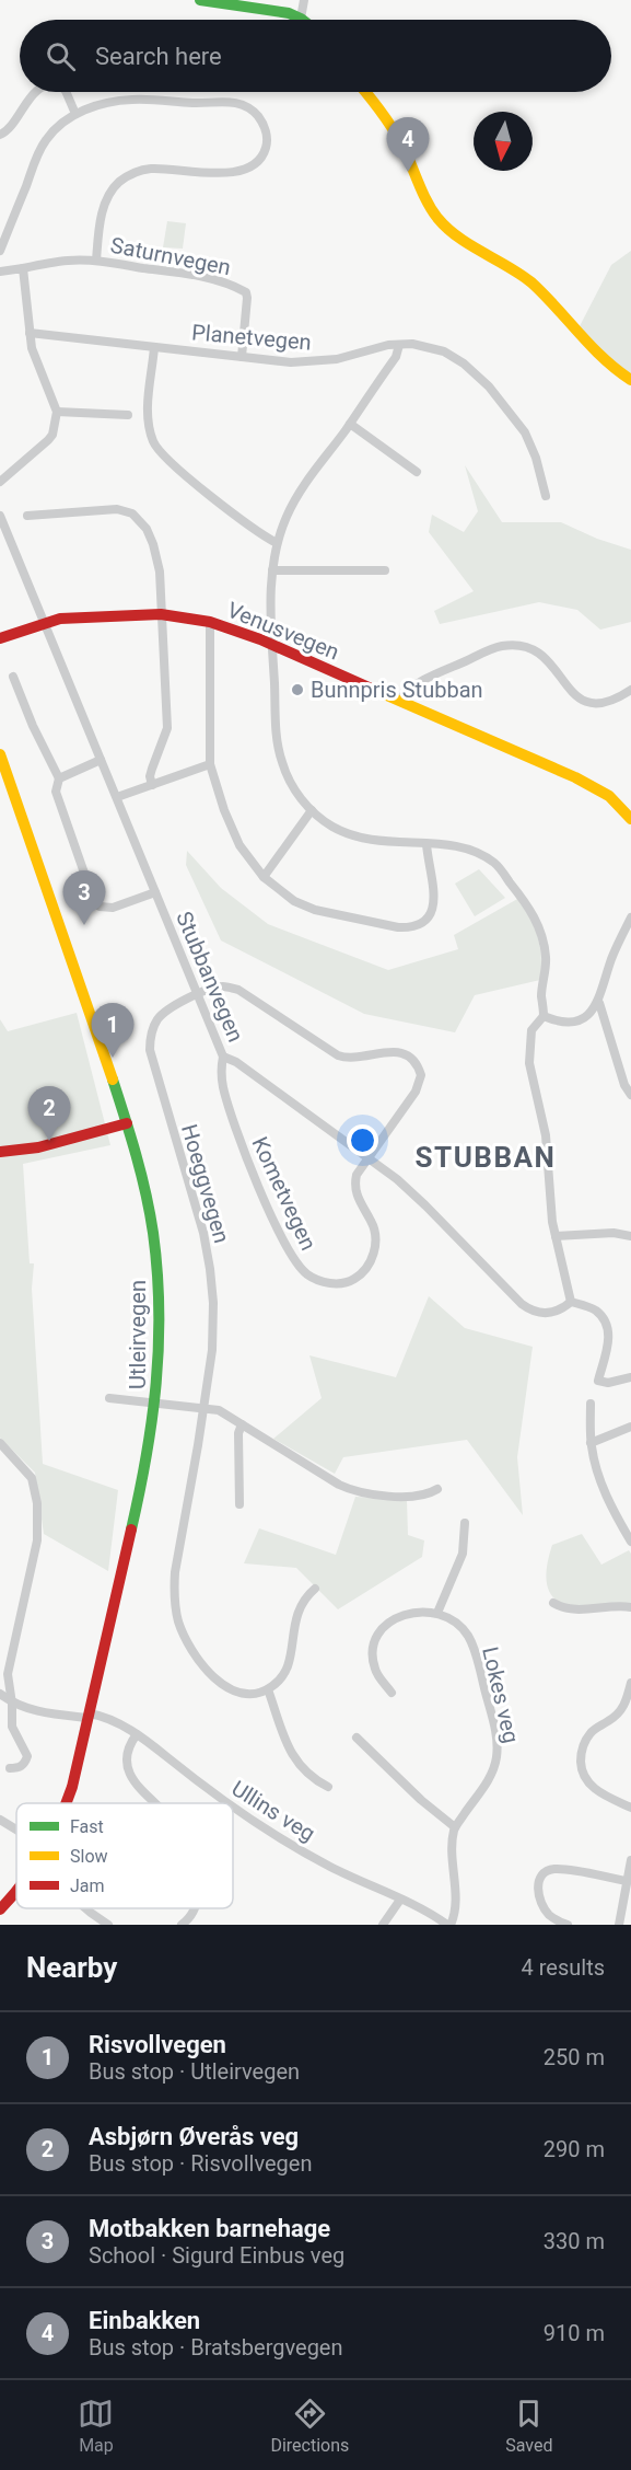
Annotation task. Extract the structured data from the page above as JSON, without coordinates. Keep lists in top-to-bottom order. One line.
{"streets":{"main road":["Venusvegen","Utleirvegen"],"street":["Saturnvegen","Planetvegen","Stubbanvegen","Hoeggvegen","Kometvegen","Lokes veg","Ullins veg"]},"crossings":[["Saturnvegen","Planetvegen"],["Venusvegen","Stubbanvegen"],["Stubbanvegen","Hoeggvegen"],["Stubbanvegen","Kometvegen"],["Utleirvegen","Ullins veg"]],"districts":["STUBBAN"],"places":["Bunnpris Stubban"],"legend":["Fast","Slow","Jam"],"north":"bottom","page":{"search":"Search here","pins":["4","3","1","2"],"heading":["Nearby","4 results"],"list":[{"mark":"1","name":"Risvollvegen","note":"Bus stop · Utleirvegen","value":"250 m"},{"mark":"2","name":"Asbjørn Øverås veg","note":"Bus stop · Risvollvegen","value":"290 m"},{"mark":"3","name":"Motbakken barnehage","note":"School · Sigurd Einbus veg","value":"330 m"},{"mark":"4","name":"Einbakken","note":"Bus stop · Bratsbergvegen","value":"910 m"}],"nav":["Map","Directions","Saved"]}}
